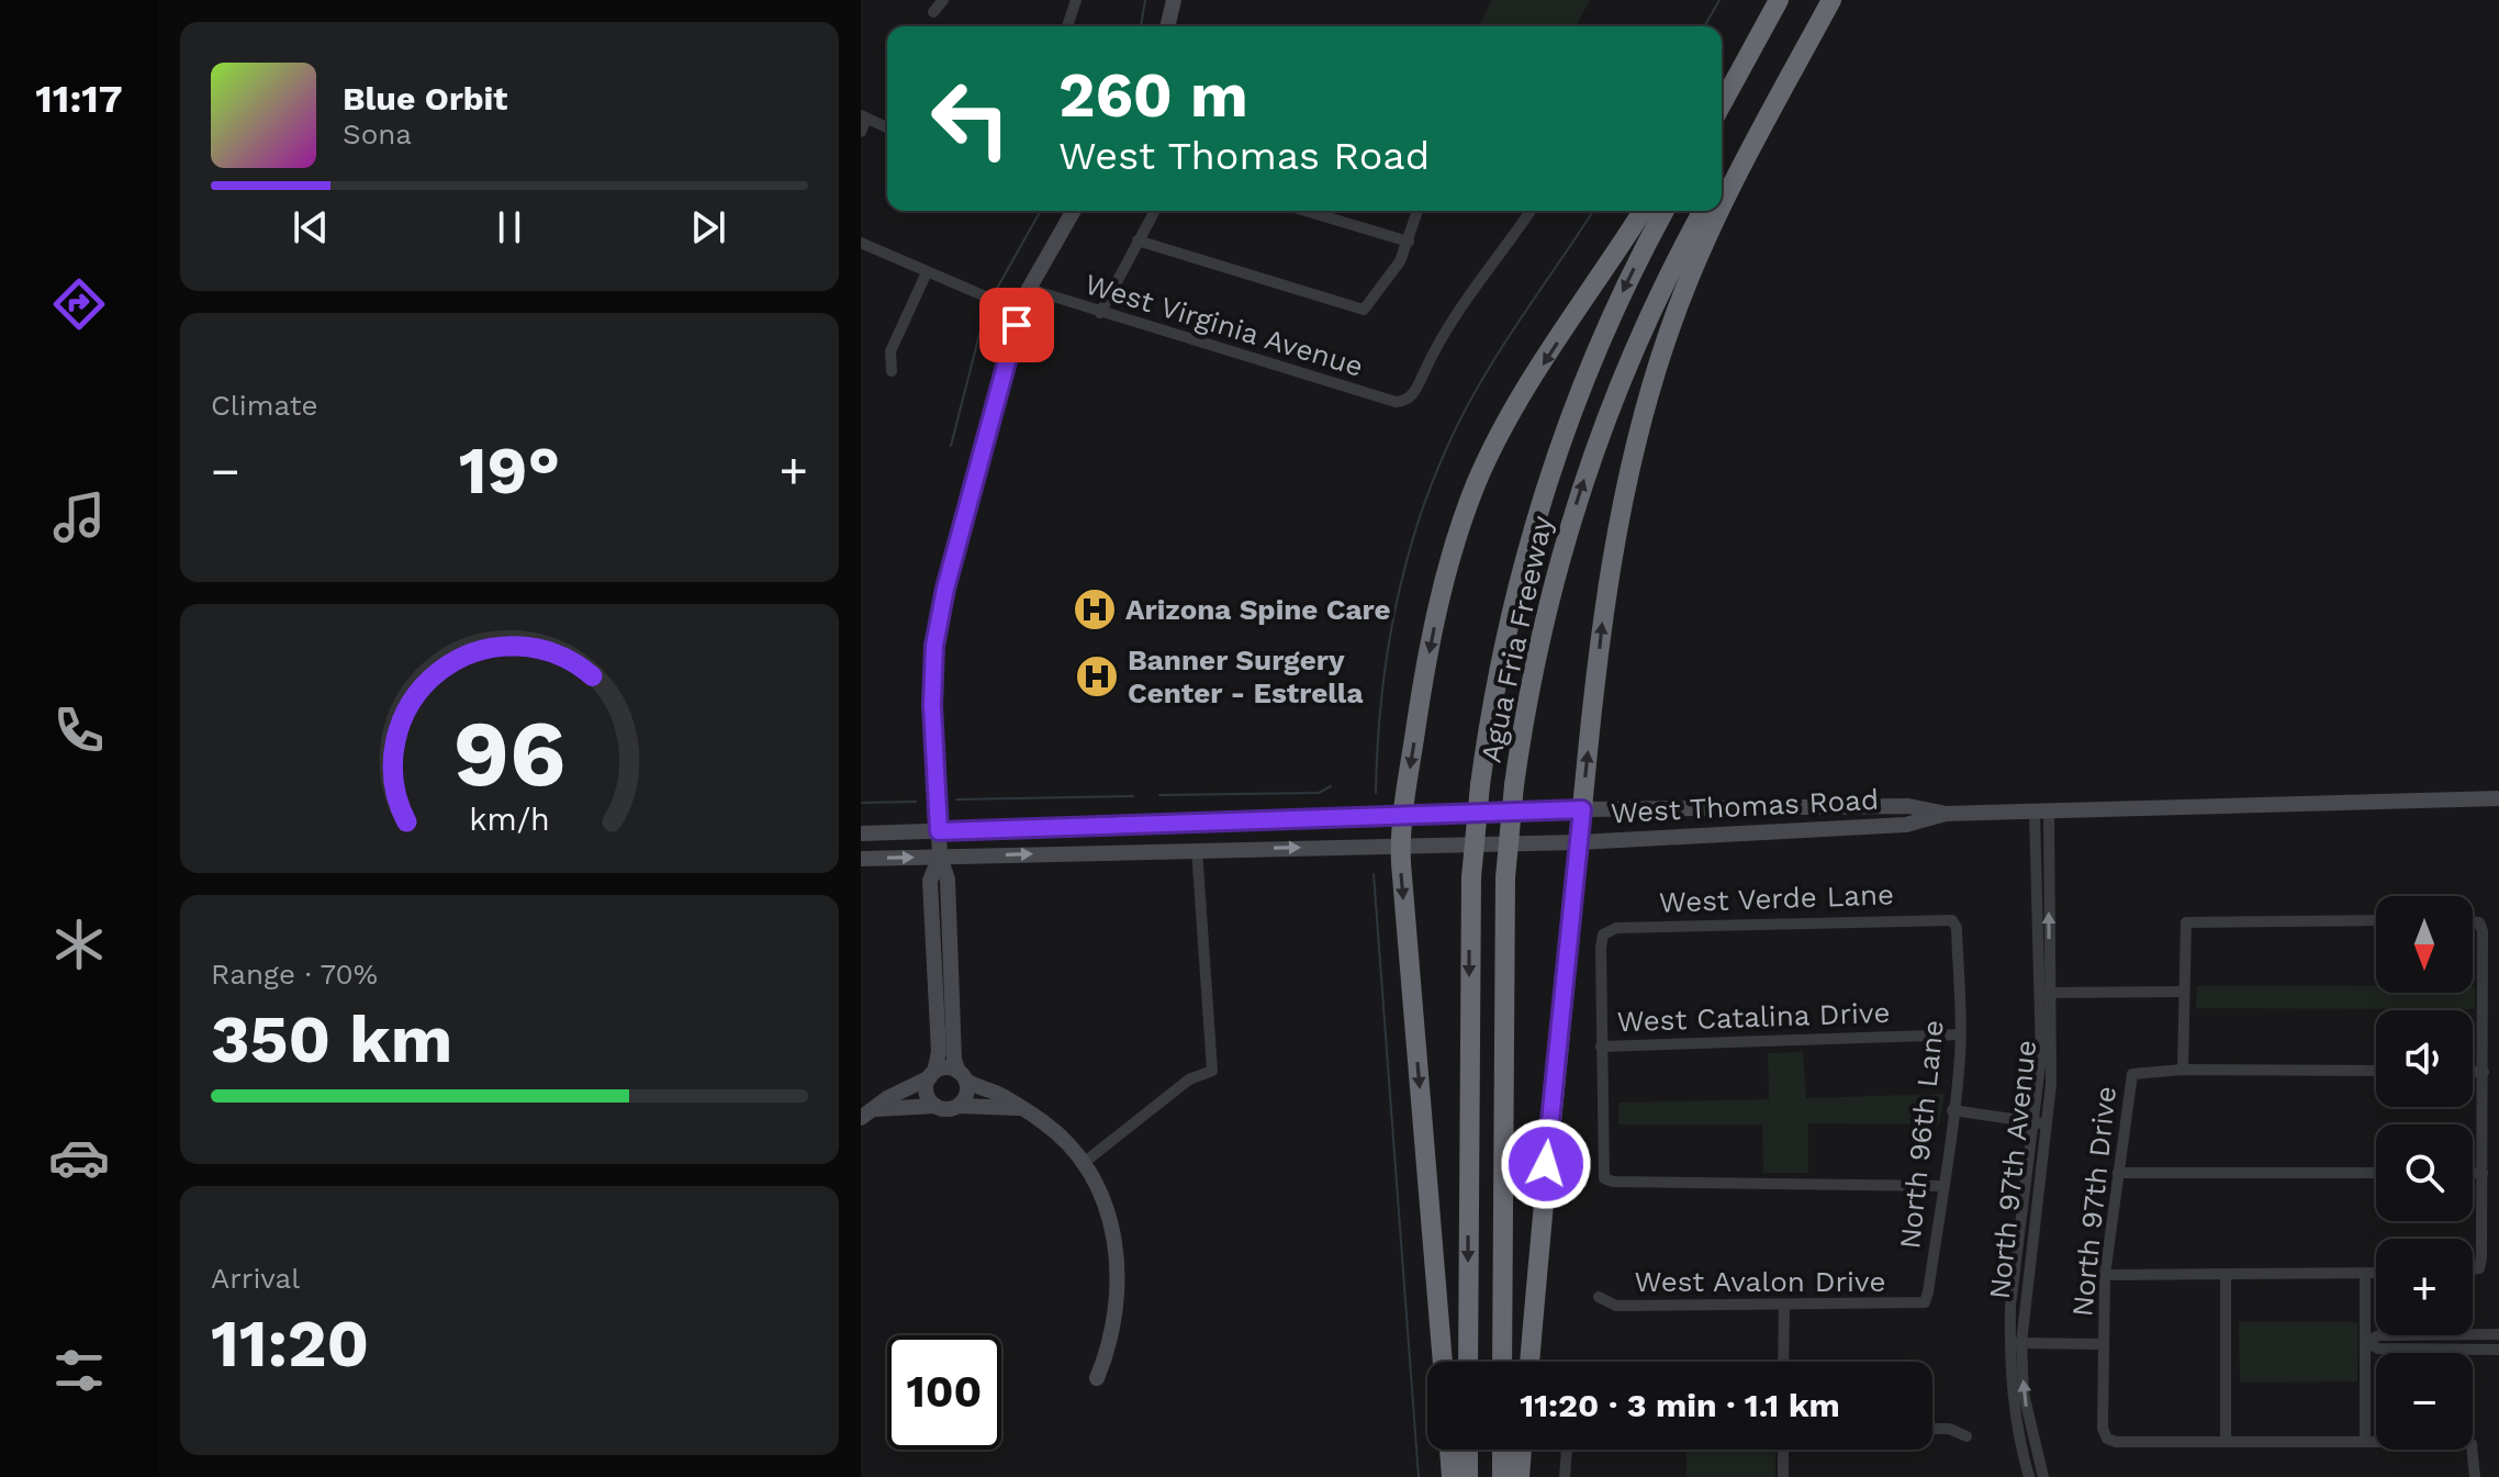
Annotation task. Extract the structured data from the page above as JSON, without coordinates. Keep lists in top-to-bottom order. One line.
{"streets":{"highway":["Agua Fria Freeway"],"main road":["West Thomas Road"],"street":["West Virginia Avenue","West Verde Lane","West Catalina Drive","North 96th Lane","North 97th Avenue","North 97th Drive","West Avalon Drive"]},"crossings":[["West Thomas Road","North 97th Avenue"],["West Verde Lane","West Catalina Drive"],["West Verde Lane","North 96th Lane"],["West Catalina Drive","North 96th Lane"],["North 96th Lane","West Avalon Drive"]],"places":{"hospital":["Arizona Spine Care","Banner Surgery Center - Estrella"]},"north":"bottom","page":{"tabs":"11:17","turn":["260 m","West Thomas Road"],"song":["Blue Orbit","Sona"],"tile":["Climate",["Range · 70%","350 km"],["Arrival","11:20"]],"heat":["−","19°","+"],"map_buttons":["+","−"],"limit":"100","trip":"11:20 · 3 min · 1.1 km","gauge":["96","km/h"]}}
